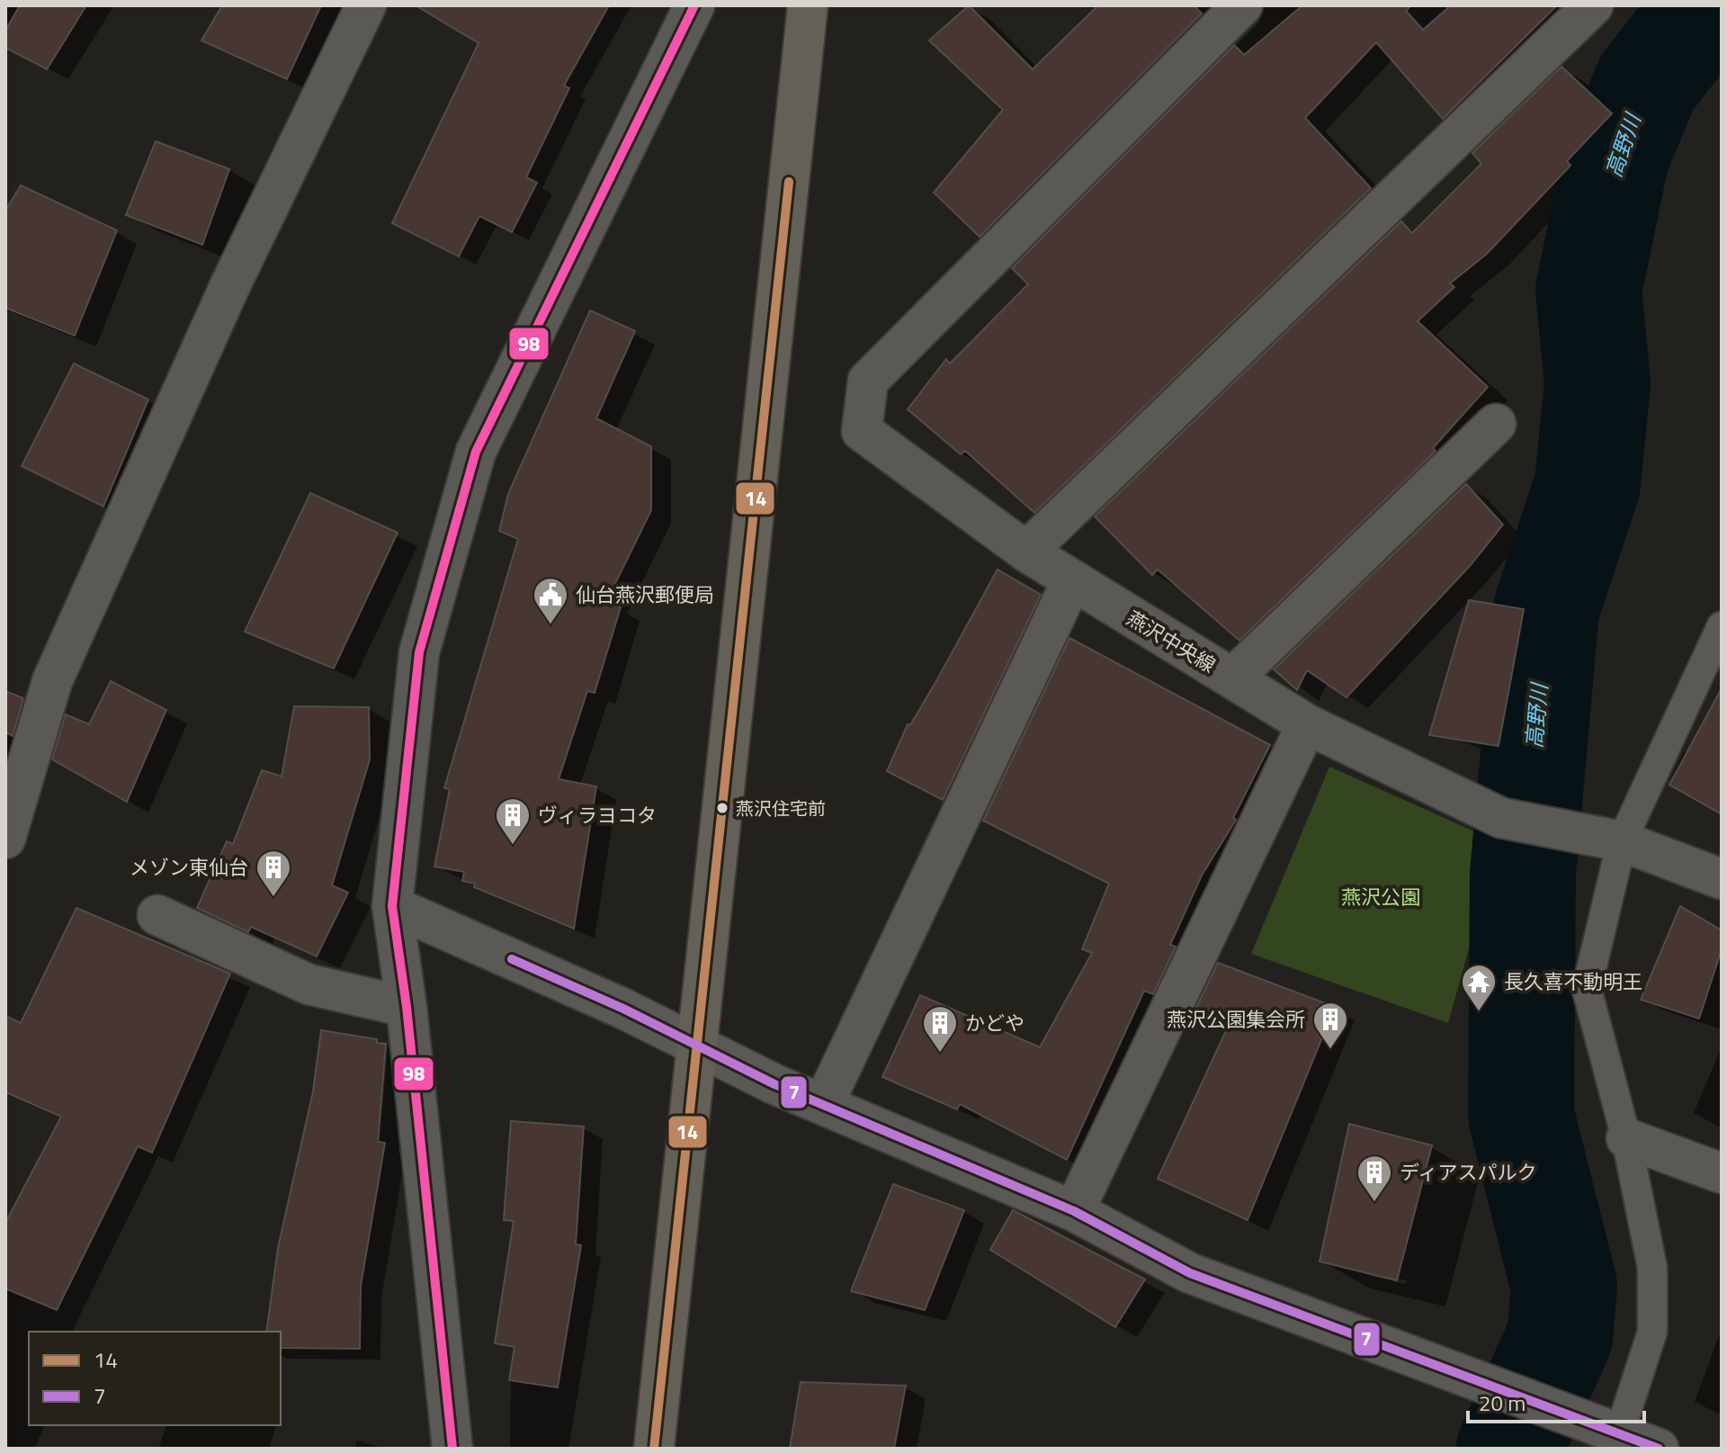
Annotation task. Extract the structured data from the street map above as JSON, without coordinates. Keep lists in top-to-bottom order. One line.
{"streets":{"street":["燕沢中央線"]},"water":["高野川"],"parks":["燕沢公園"],"places":{"public building":["仙台燕沢郵便局"],"other":["燕沢住宅前"],"building":["ヴィラヨコタ","メゾン東仙台","燕沢公園集会所","かどや","ディアスパルク"],"temple":["長久喜不動明王"]},"lines":["transit line 98","transit line 14","transit line 7"],"legend":["14","7"],"scale_bar":"20 m"}
